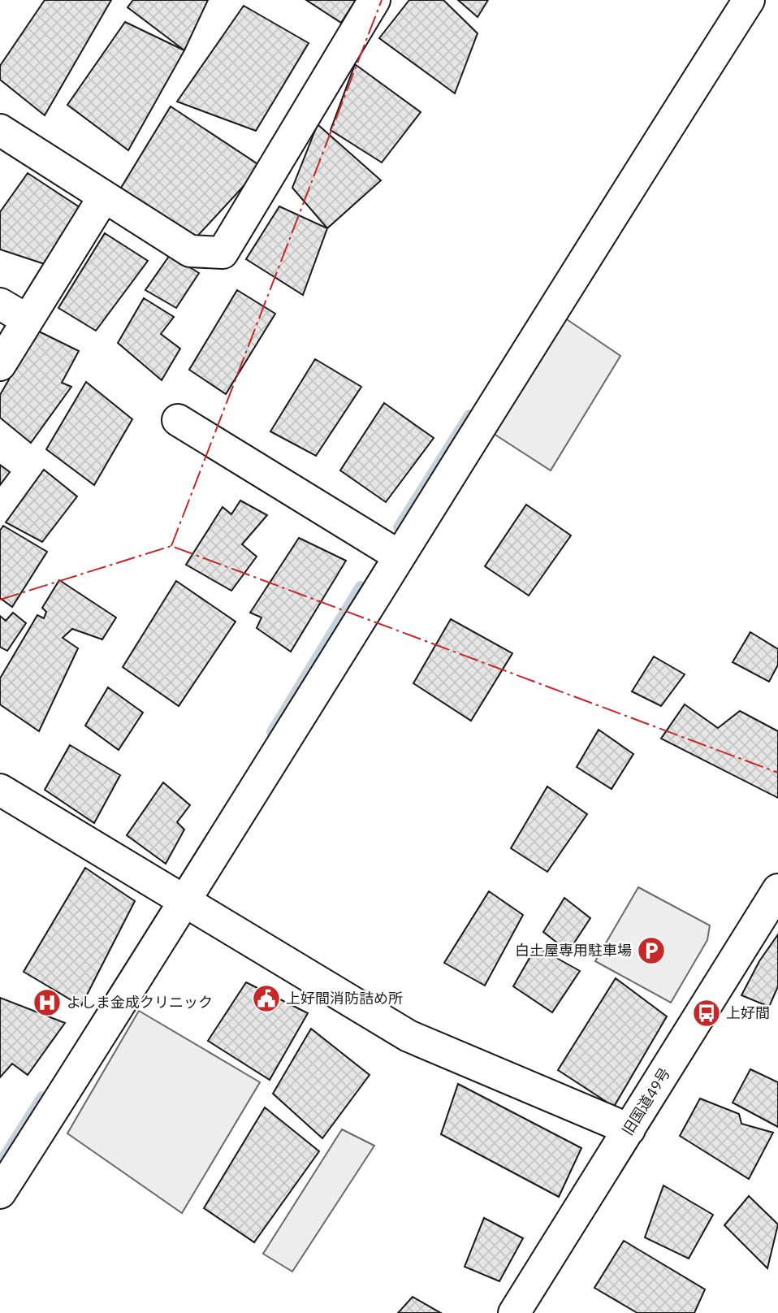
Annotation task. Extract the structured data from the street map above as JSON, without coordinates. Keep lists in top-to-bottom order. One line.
{"streets":{"street":["旧国道49号"]},"places":{"parking":["白土屋専用駐車場"],"public building":["上好間消防詰め所"],"hospital":["よしま金成クリニック"],"bus stop":["上好間"]}}
